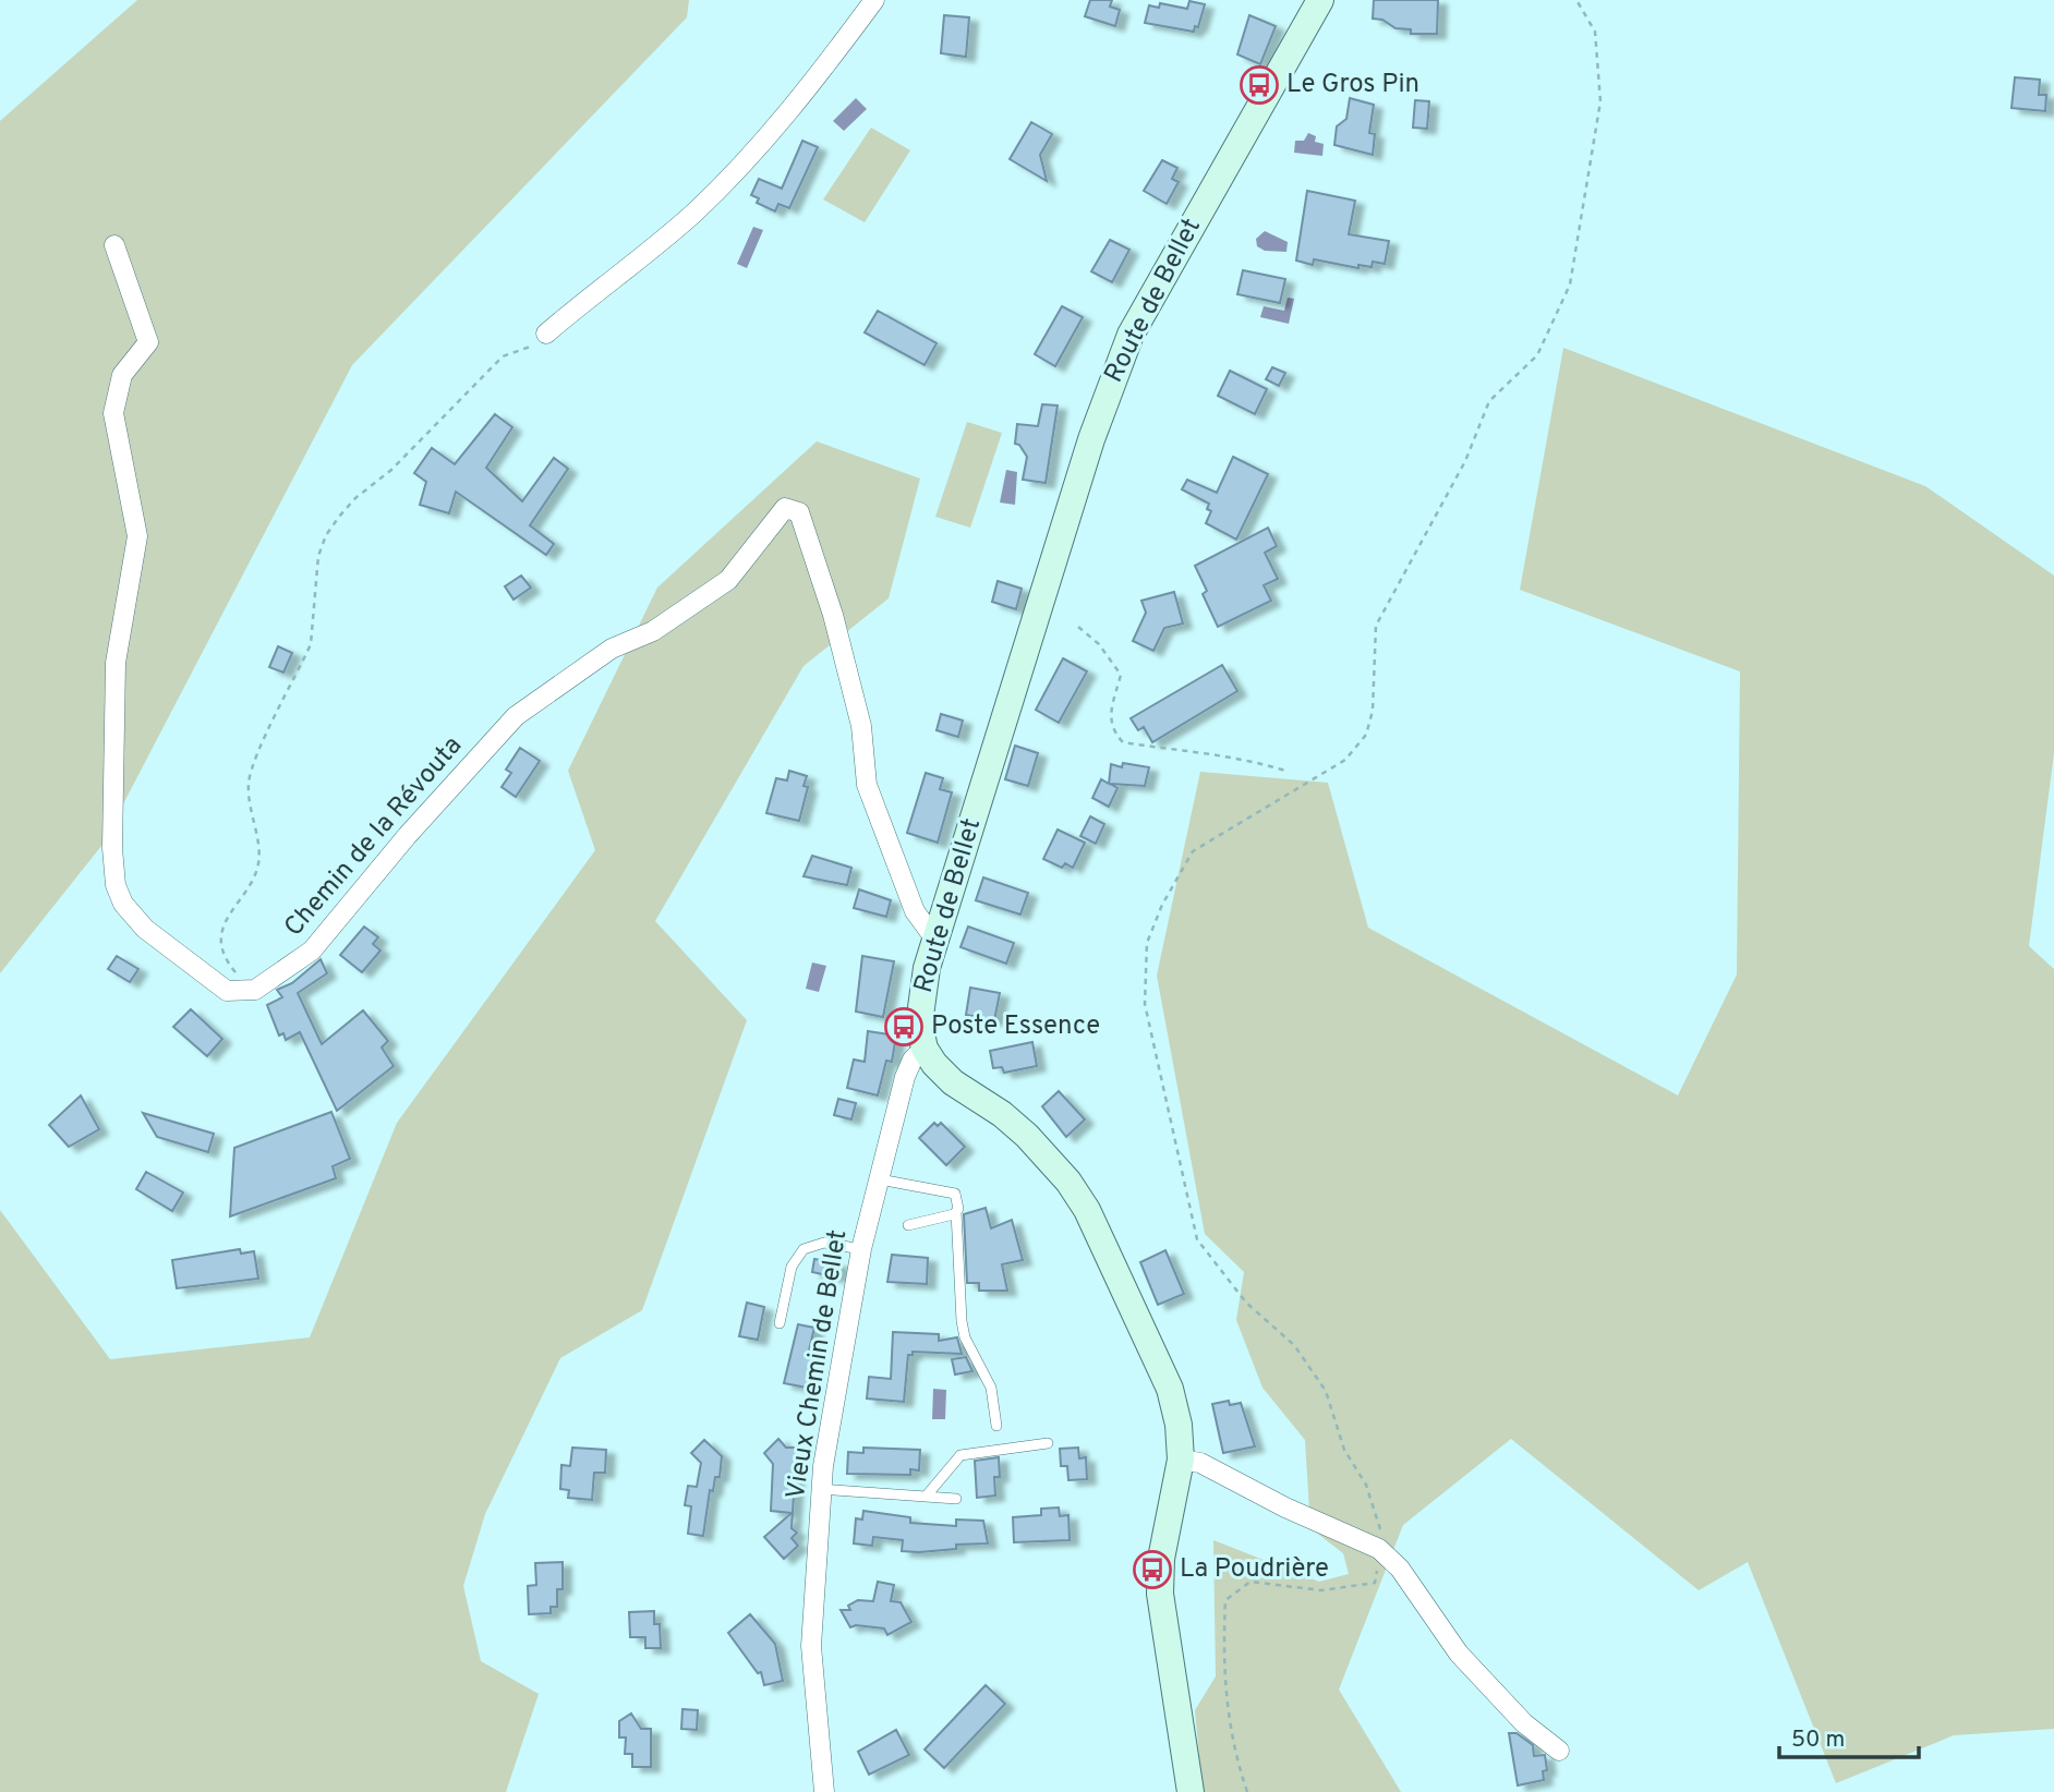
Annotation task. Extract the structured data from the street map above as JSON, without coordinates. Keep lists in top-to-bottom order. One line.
{"streets":{"main road":["Route de Bellet"],"street":["Chemin de la Révouta","Vieux Chemin de Bellet"]},"crossings":[["Route de Bellet","Chemin de la Révouta"],["Route de Bellet","Vieux Chemin de Bellet"]],"places":{"bus stop":["Le Gros Pin","Poste Essence","La Poudrière"]},"scale_bar":"50 m"}
